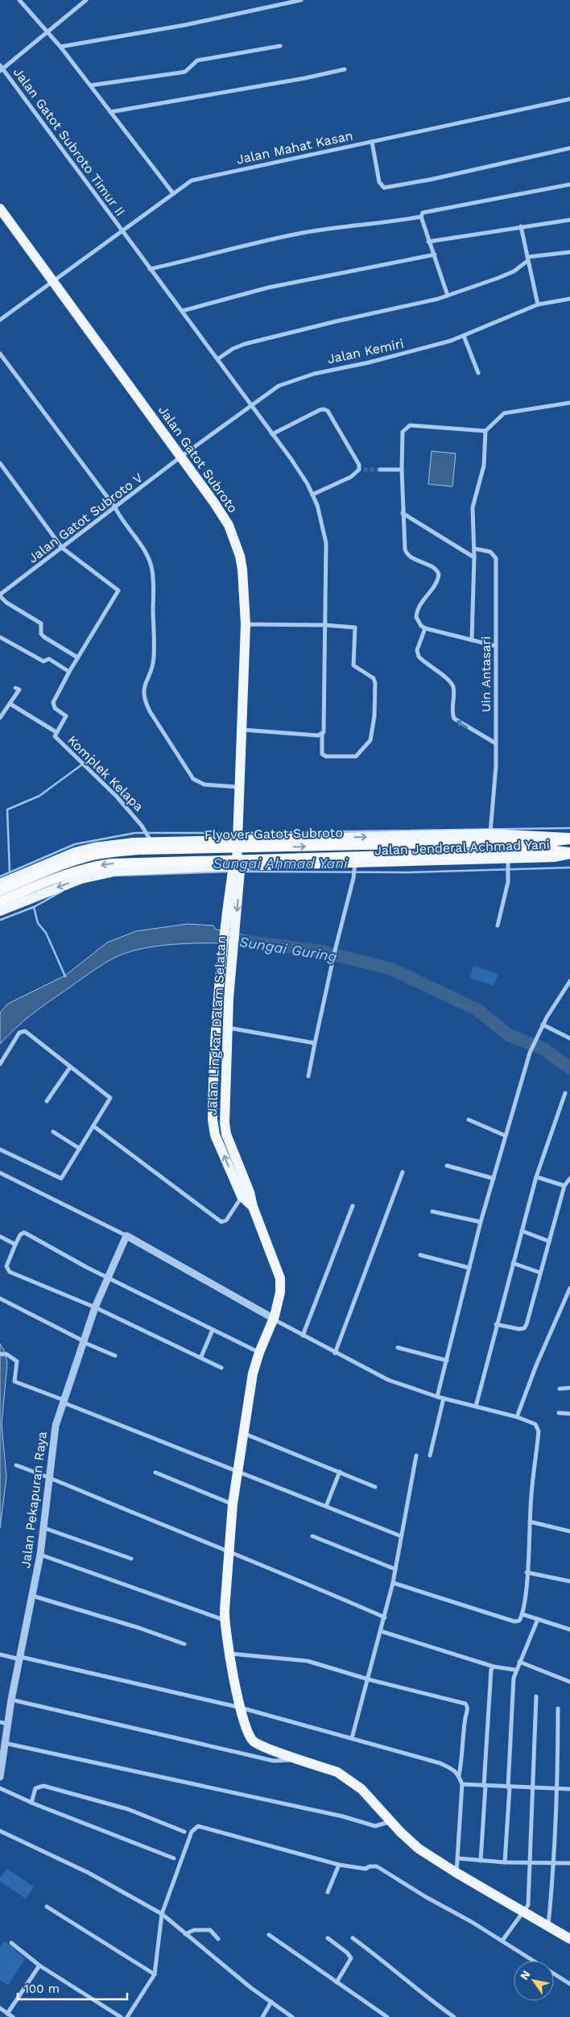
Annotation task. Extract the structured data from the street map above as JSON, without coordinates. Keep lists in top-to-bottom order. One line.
{"streets":{"highway":["Flyover Gatot Subroto","Jalan Jenderal Achmad Yani"],"main road":["Jalan Gatot Subroto","Jalan Lingkar Dalam Selatan"],"street":["Jalan Gatot Subroto Timur II","Jalan Mahat Kasan","Jalan Kemiri","Jalan Gatot Subroto V","Uin Antasari","Komplek Kelapa","Jalan Pekapuran Raya"]},"crossings":[["Jalan Gatot Subroto Timur II","Jalan Mahat Kasan"],["Jalan Gatot Subroto Timur II","Jalan Kemiri"],["Jalan Mahat Kasan","Jalan Gatot Subroto"],["Jalan Kemiri","Jalan Gatot Subroto"],["Jalan Kemiri","Jalan Gatot Subroto V"],["Jalan Gatot Subroto","Jalan Gatot Subroto V"],["Jalan Gatot Subroto","Jalan Jenderal Achmad Yani"],["Jalan Gatot Subroto","Jalan Lingkar Dalam Selatan"],["Uin Antasari","Jalan Jenderal Achmad Yani"],["Komplek Kelapa","Jalan Jenderal Achmad Yani"],["Flyover Gatot Subroto","Jalan Jenderal Achmad Yani"],["Jalan Jenderal Achmad Yani","Jalan Lingkar Dalam Selatan"]],"water":["Sungai Ahmad Yani","Sungai Guring"],"scale_bar":"100 m","north":"top left"}
